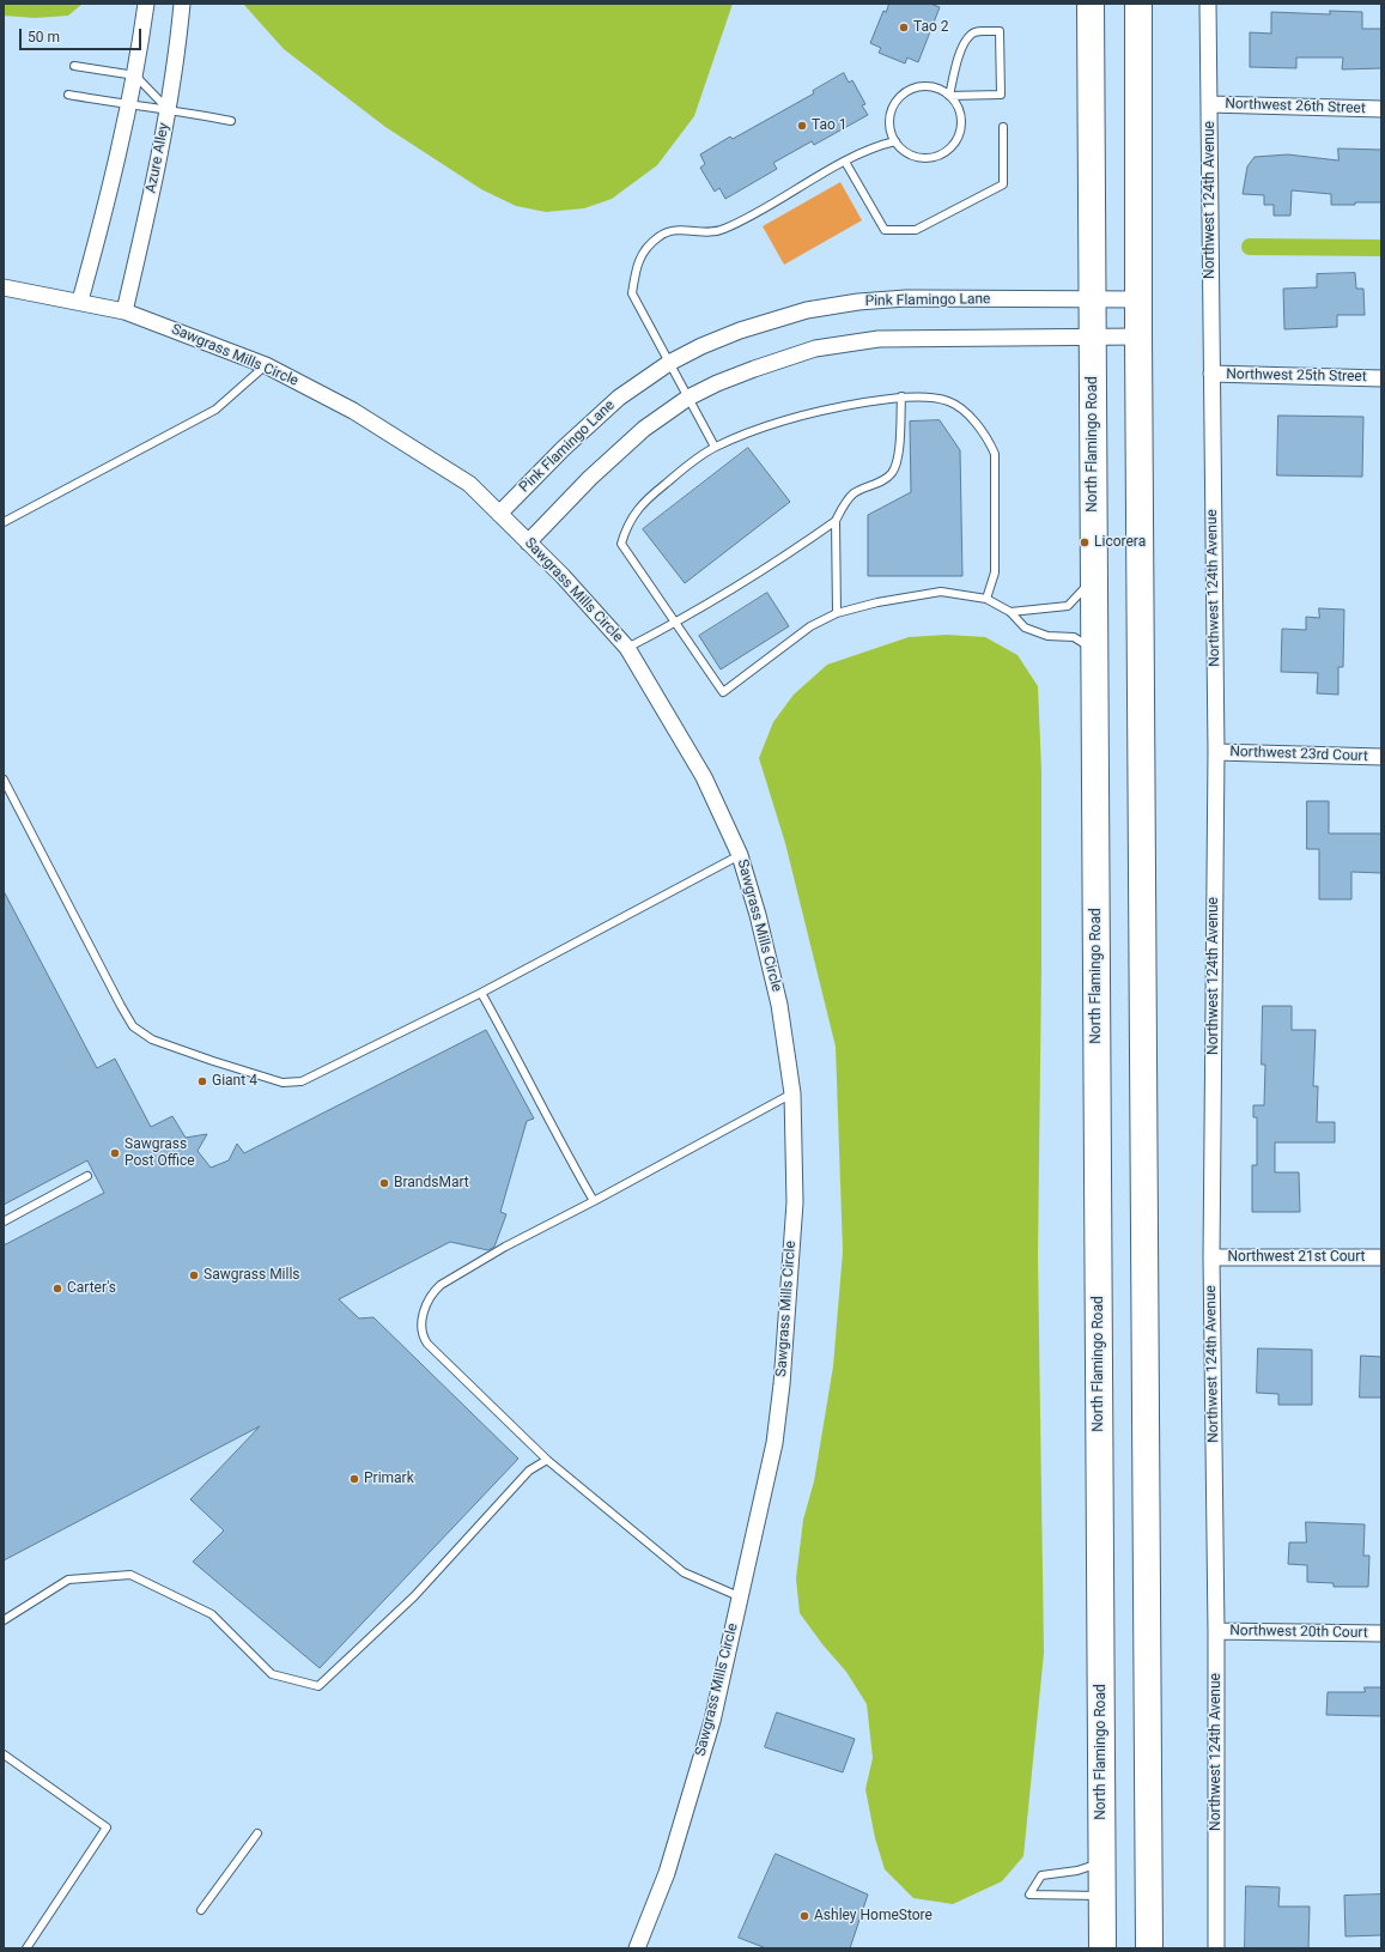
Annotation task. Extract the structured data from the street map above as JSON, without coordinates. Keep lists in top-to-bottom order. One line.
{"streets":{"highway":["North Flamingo Road"],"street":["Northwest 26th Street","Azure Alley","Northwest 124th Avenue","Pink Flamingo Lane","Sawgrass Mills Circle","Northwest 25th Street","Northwest 23rd Court","Northwest 21st Court","Northwest 20th Court"]},"crossings":[["Northwest 26th Street","Northwest 124th Avenue"],["Azure Alley","Sawgrass Mills Circle"],["Northwest 124th Avenue","Northwest 25th Street"],["Northwest 124th Avenue","Northwest 23rd Court"],["Northwest 124th Avenue","Northwest 21st Court"],["Northwest 124th Avenue","Northwest 20th Court"],["Pink Flamingo Lane","Sawgrass Mills Circle"],["Pink Flamingo Lane","North Flamingo Road"]],"places":["Tao 2","Tao 1","Licorera","Giant 4","Sawgrass Post Office","BrandsMart","Sawgrass Mills","Carter's","Primark","Ashley HomeStore"],"scale_bar":"50 m"}
